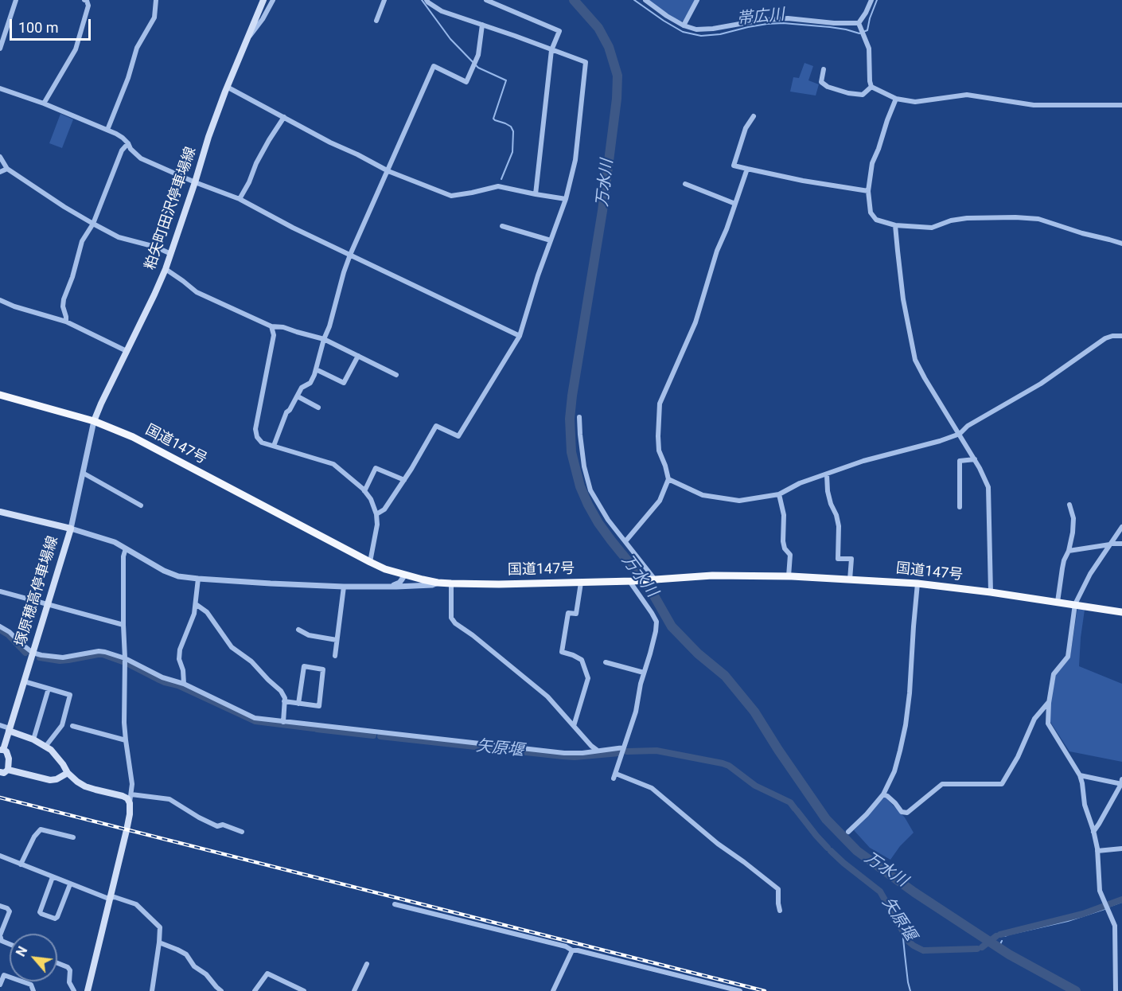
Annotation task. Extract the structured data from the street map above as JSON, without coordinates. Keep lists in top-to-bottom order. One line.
{"streets":{"highway":["国道147号"],"main road":["粕矢町田沢停車場線","塚原穂高停車場線"]},"crossings":[["粕矢町田沢停車場線","国道147号"]],"water":["帯広川","万水川","矢原堰"],"scale_bar":"100 m","north":"top left"}
